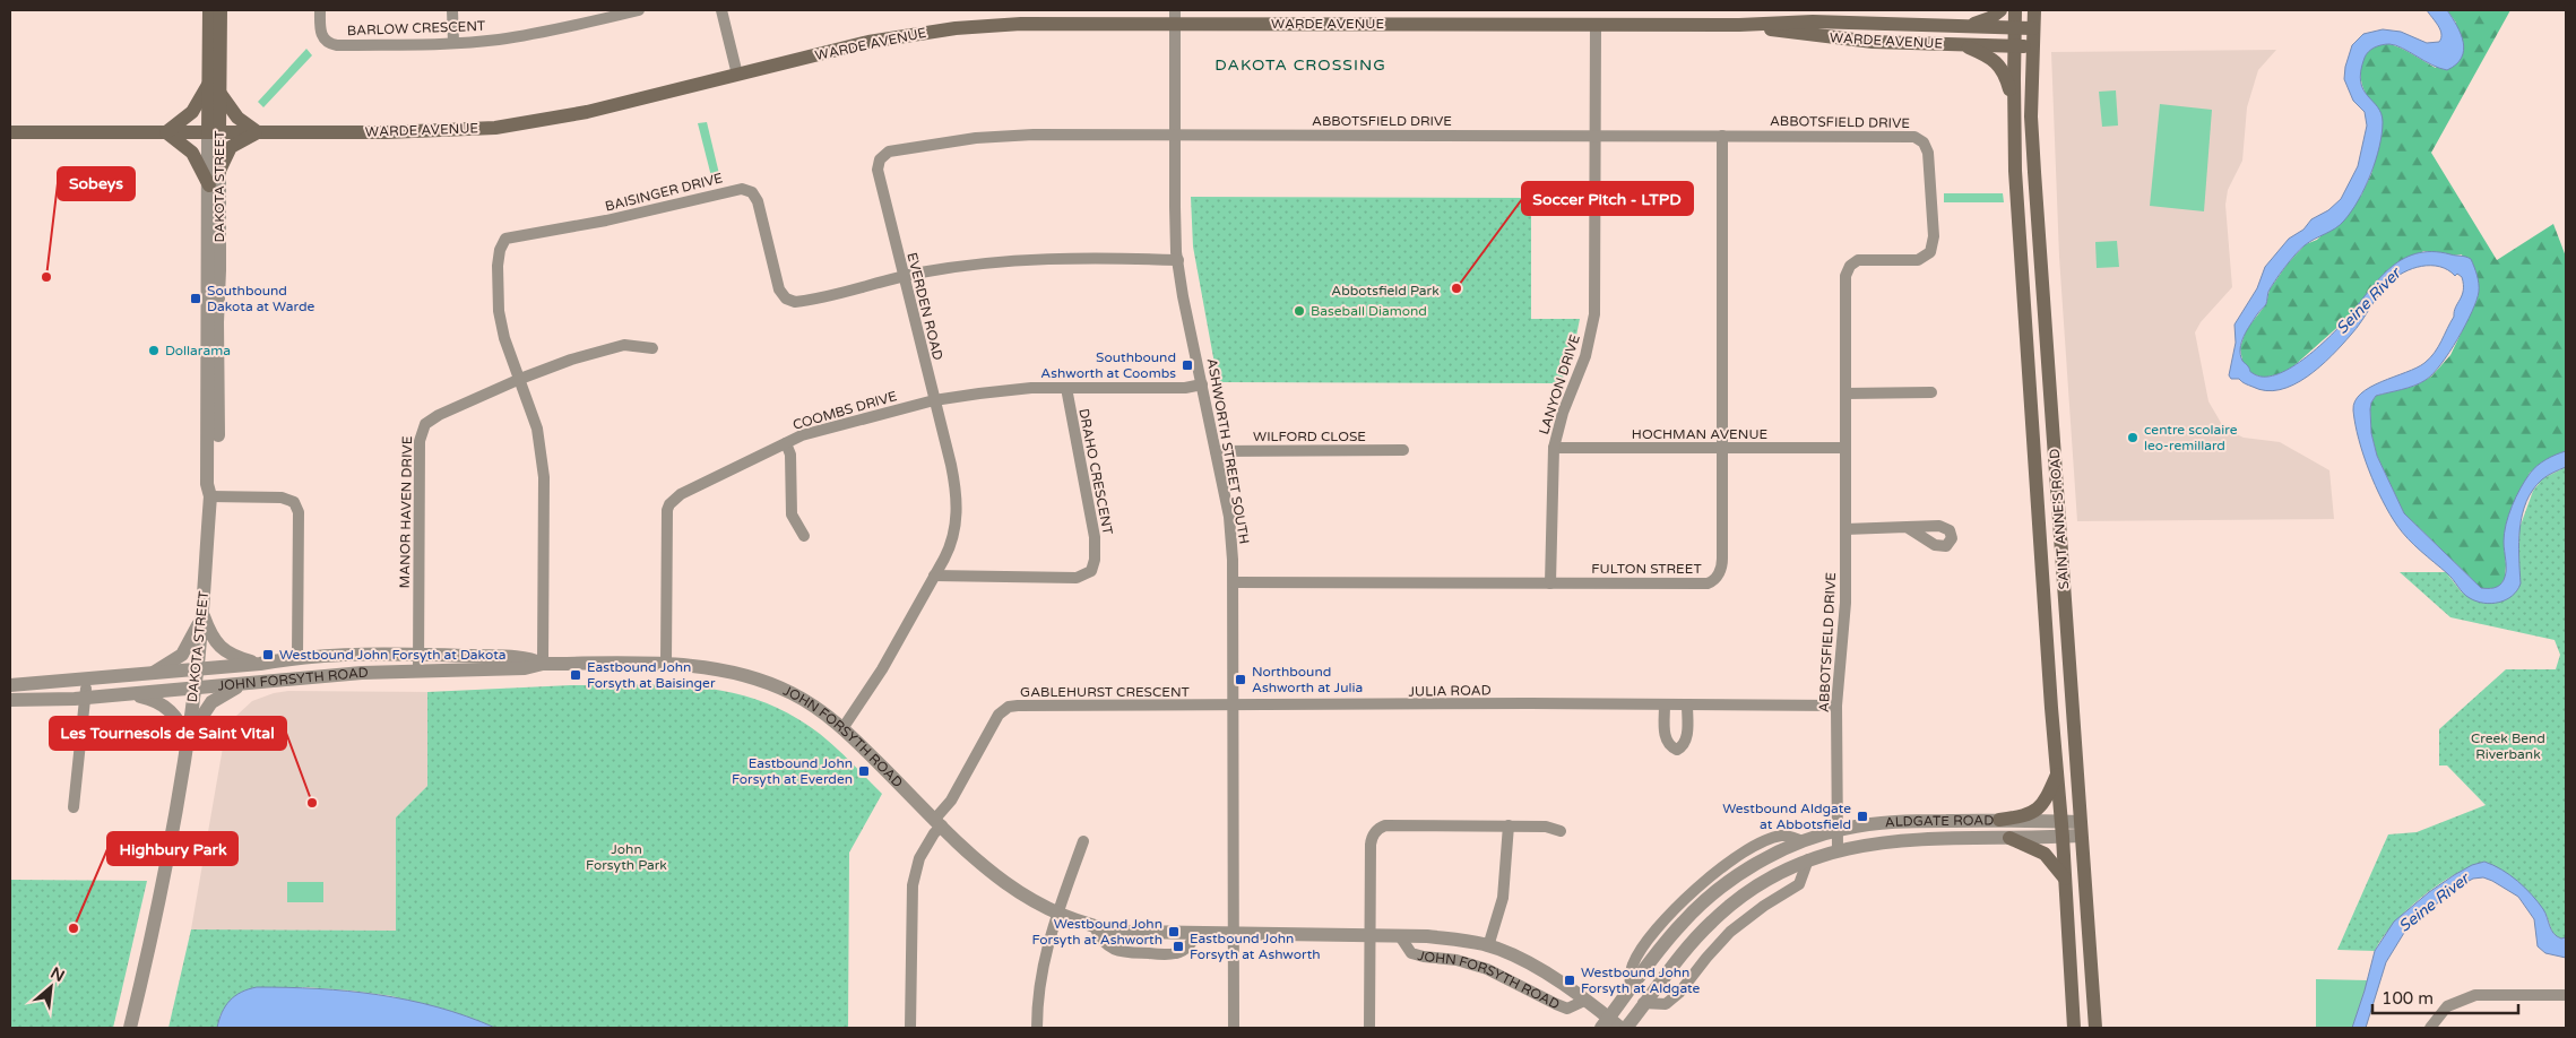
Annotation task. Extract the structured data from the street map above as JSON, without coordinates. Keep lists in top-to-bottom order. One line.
{"streets":{"main road":["WARDE AVENUE","DAKOTA STREET","SAINT ANNE'S ROAD"],"street":["BARLOW CRESCENT","ABBOTSFIELD DRIVE","BAISINGER DRIVE","EVERDEN ROAD","LANYON DRIVE","COOMBS DRIVE","HOCHMAN AVENUE","WILFORD CLOSE","ASHWORTH STREET SOUTH","DRAHO CRESCENT","MANOR HAVEN DRIVE","FULTON STREET","JOHN FORSYTH ROAD","JULIA ROAD","GABLEHURST CRESCENT","ALDGATE ROAD"]},"crossings":[["WARDE AVENUE","DAKOTA STREET"],["WARDE AVENUE","LANYON DRIVE"],["WARDE AVENUE","ASHWORTH STREET SOUTH"],["WARDE AVENUE","SAINT ANNE'S ROAD"],["ABBOTSFIELD DRIVE","EVERDEN ROAD"],["ABBOTSFIELD DRIVE","LANYON DRIVE"],["ABBOTSFIELD DRIVE","HOCHMAN AVENUE"],["ABBOTSFIELD DRIVE","ASHWORTH STREET SOUTH"],["ABBOTSFIELD DRIVE","FULTON STREET"],["ABBOTSFIELD DRIVE","JULIA ROAD"],["ABBOTSFIELD DRIVE","ALDGATE ROAD"],["DAKOTA STREET","JOHN FORSYTH ROAD"],["BAISINGER DRIVE","EVERDEN ROAD"],["BAISINGER DRIVE","ASHWORTH STREET SOUTH"],["BAISINGER DRIVE","MANOR HAVEN DRIVE"],["BAISINGER DRIVE","JOHN FORSYTH ROAD"],["EVERDEN ROAD","COOMBS DRIVE"],["EVERDEN ROAD","ASHWORTH STREET SOUTH"],["EVERDEN ROAD","DRAHO CRESCENT"],["EVERDEN ROAD","JOHN FORSYTH ROAD"],["LANYON DRIVE","HOCHMAN AVENUE"],["LANYON DRIVE","FULTON STREET"],["COOMBS DRIVE","ASHWORTH STREET SOUTH"],["COOMBS DRIVE","DRAHO CRESCENT"],["COOMBS DRIVE","JOHN FORSYTH ROAD"],["HOCHMAN AVENUE","FULTON STREET"],["WILFORD CLOSE","ASHWORTH STREET SOUTH"],["ASHWORTH STREET SOUTH","FULTON STREET"],["ASHWORTH STREET SOUTH","JOHN FORSYTH ROAD"],["ASHWORTH STREET SOUTH","JULIA ROAD"],["ASHWORTH STREET SOUTH","GABLEHURST CRESCENT"],["MANOR HAVEN DRIVE","JOHN FORSYTH ROAD"],["SAINT ANNE'S ROAD","ALDGATE ROAD"],["JOHN FORSYTH ROAD","GABLEHURST CRESCENT"],["JOHN FORSYTH ROAD","ALDGATE ROAD"],["JULIA ROAD","GABLEHURST CRESCENT"]],"districts":["DAKOTA CROSSING"],"water":["Seine River"],"parks":["Abbotsfield Park","Creek Bend Riverbank","John Forsyth Park"],"places":{"other":["Sobeys","Soccer Pitch - LTPD","Baseball Diamond","Dollarama","centre scolaire leo-remillard","Les Tournesols de Saint Vital","Highbury Park"],"transit":["Southbound Dakota at Warde","Southbound Ashworth at Coombs","Westbound John Forsyth at Dakota","Eastbound John Forsyth at Baisinger","Northbound Ashworth at Julia","Eastbound John Forsyth at Everden","Westbound Aldgate at Abbotsfield","Westbound John Forsyth at Ashworth","Eastbound John Forsyth at Ashworth","Westbound John Forsyth at Aldgate"]},"scale_bar":"100 m","north":"top right"}
